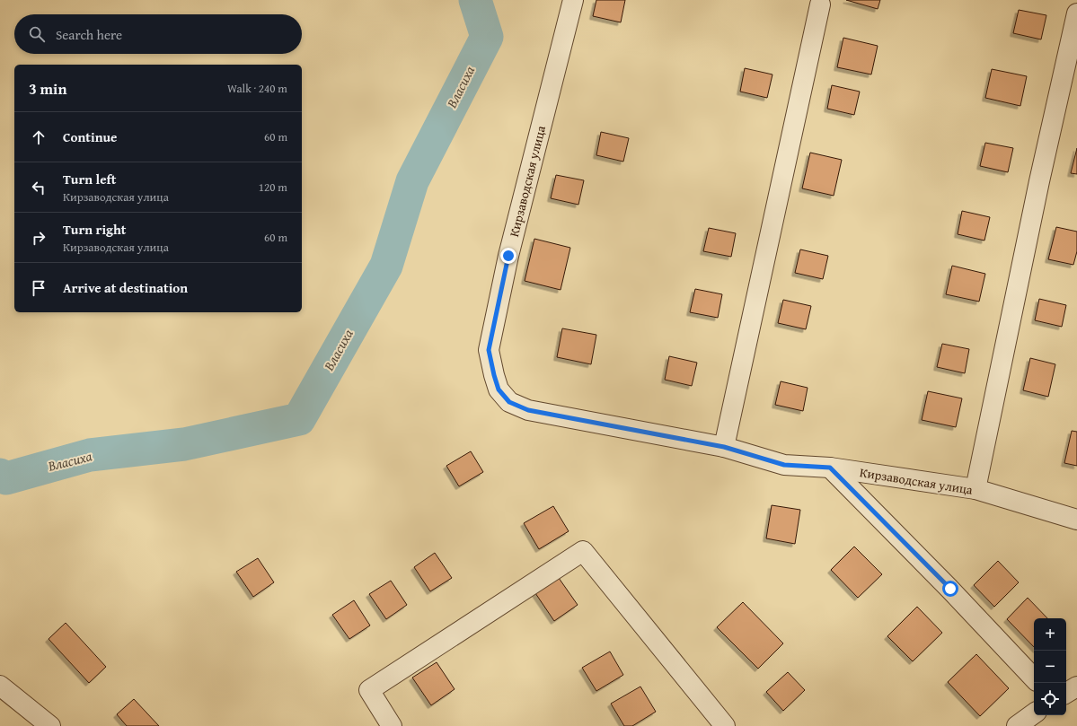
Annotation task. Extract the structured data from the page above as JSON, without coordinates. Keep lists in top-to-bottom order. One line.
{"streets":{"street":["Кирзаводская улица"]},"water":["Власиха"],"page":{"search":"Search here","heading":["3 min","Walk · 240 m"],"list":[["Continue","60 m"],["Turn left","Кирзаводская улица","120 m"],["Turn right","Кирзаводская улица","60 m"],"Arrive at destination"],"map_buttons":["+","−"]}}
